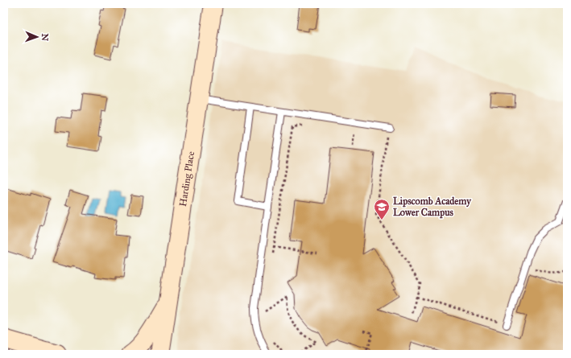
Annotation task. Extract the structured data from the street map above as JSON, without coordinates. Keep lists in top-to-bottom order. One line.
{"streets":{"main road":["Harding Place"]},"places":{"school or university":["Lipscomb Academy Lower Campus"]},"north":"right"}
